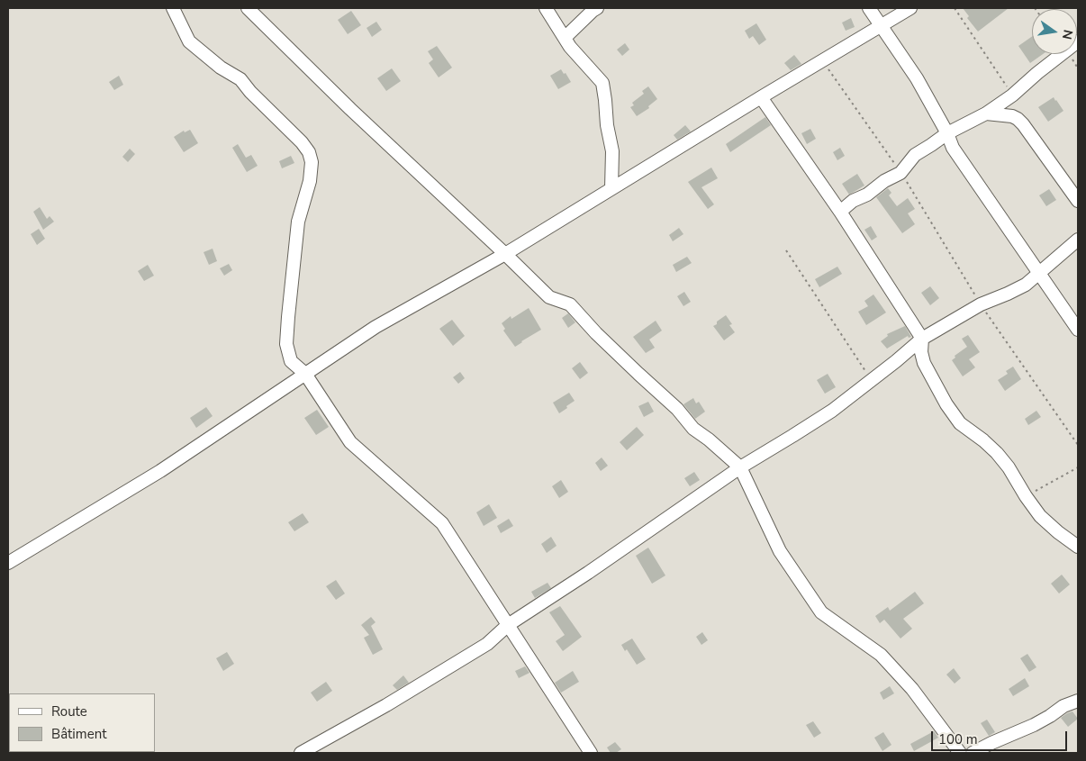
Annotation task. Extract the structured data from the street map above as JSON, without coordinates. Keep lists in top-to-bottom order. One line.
{"legend":["Route","Bâtiment"],"scale_bar":"100 m","north":"right"}
